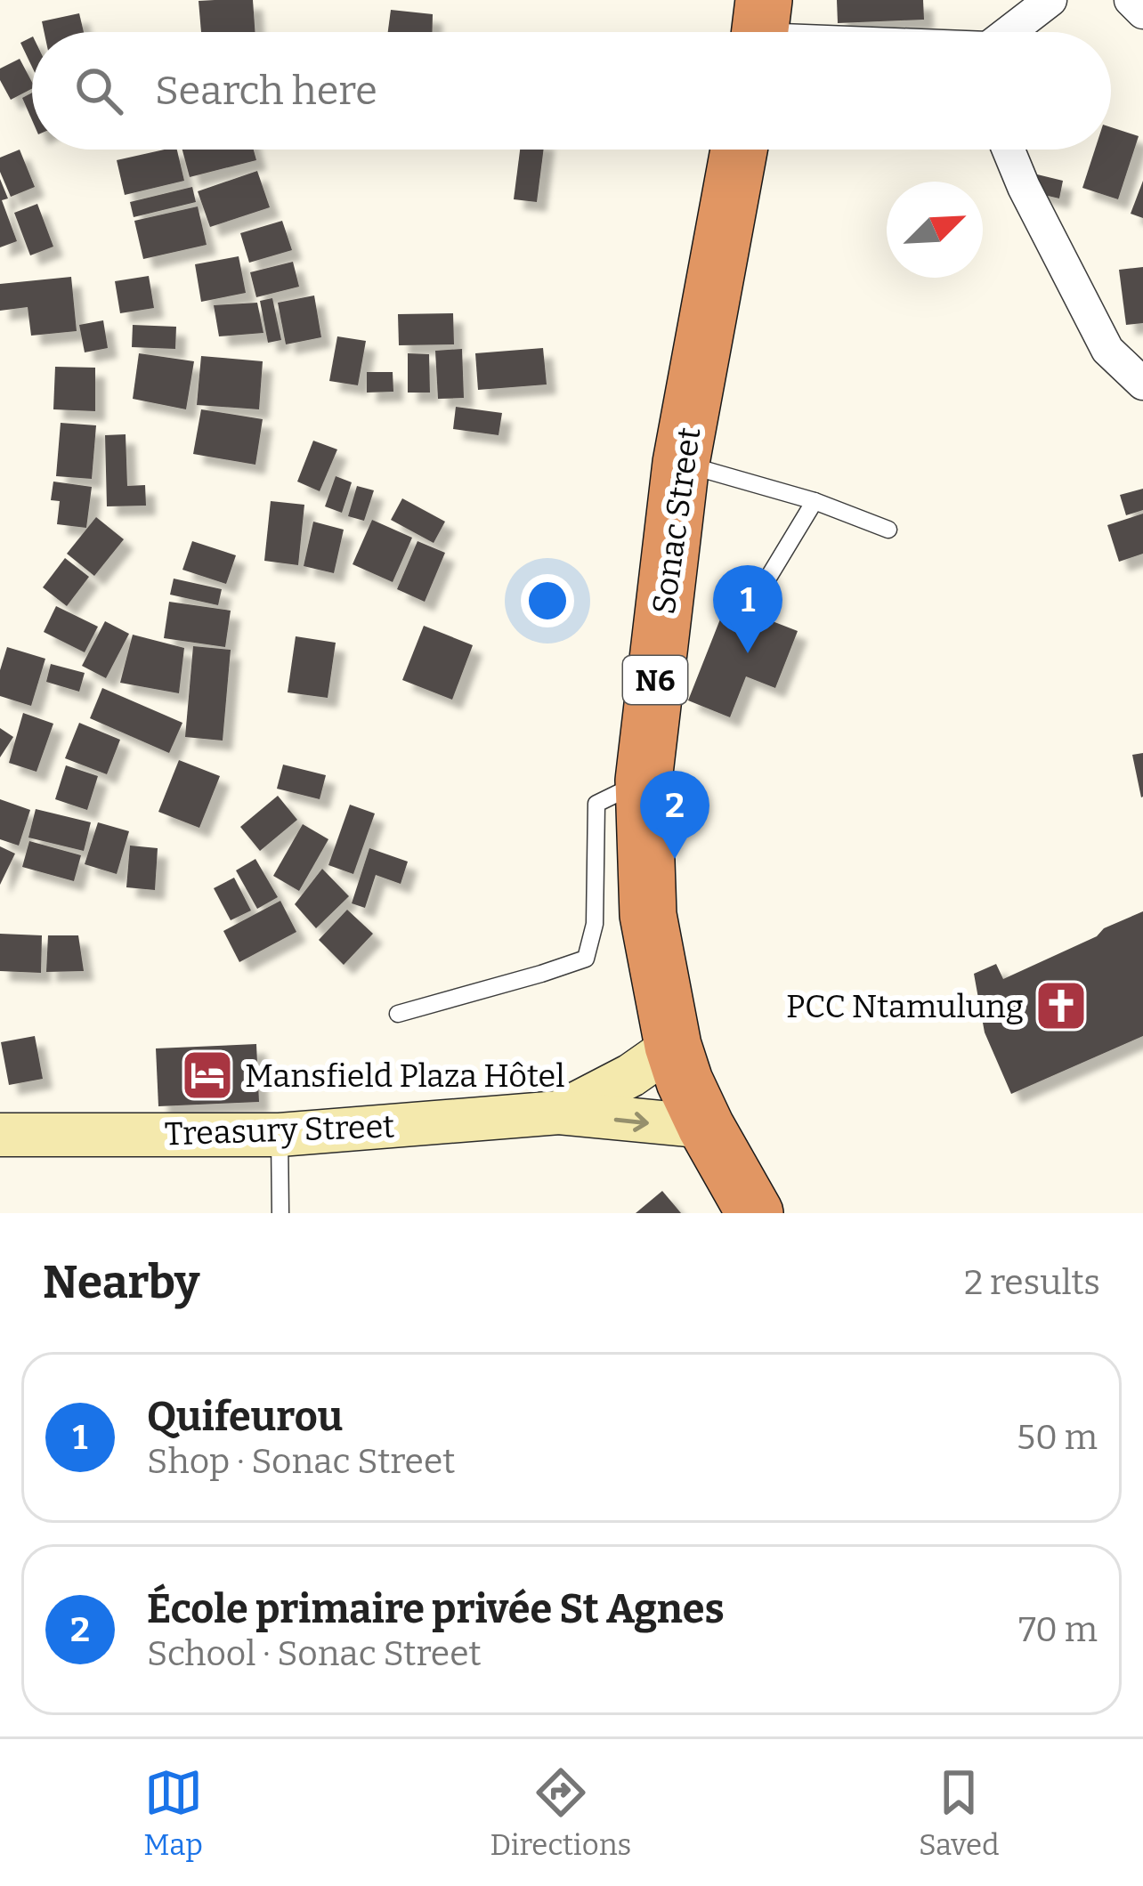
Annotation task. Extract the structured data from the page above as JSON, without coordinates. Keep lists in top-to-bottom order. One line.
{"streets":{"highway":["Sonac Street","N6"],"main road":["Treasury Street"]},"crossings":[["Sonac Street","Treasury Street"]],"places":{"church":["PCC Ntamulung"],"hotel":["Mansfield Plaza Hôtel"]},"north":"top right","page":{"search":"Search here","pins":["1","2"],"heading":["Nearby","2 results"],"list":[{"mark":"1","name":"Quifeurou","note":"Shop · Sonac Street","value":"50 m"},{"mark":"2","name":"École primaire privée St Agnes","note":"School · Sonac Street","value":"70 m"}],"nav":["Map","Directions","Saved"]}}
